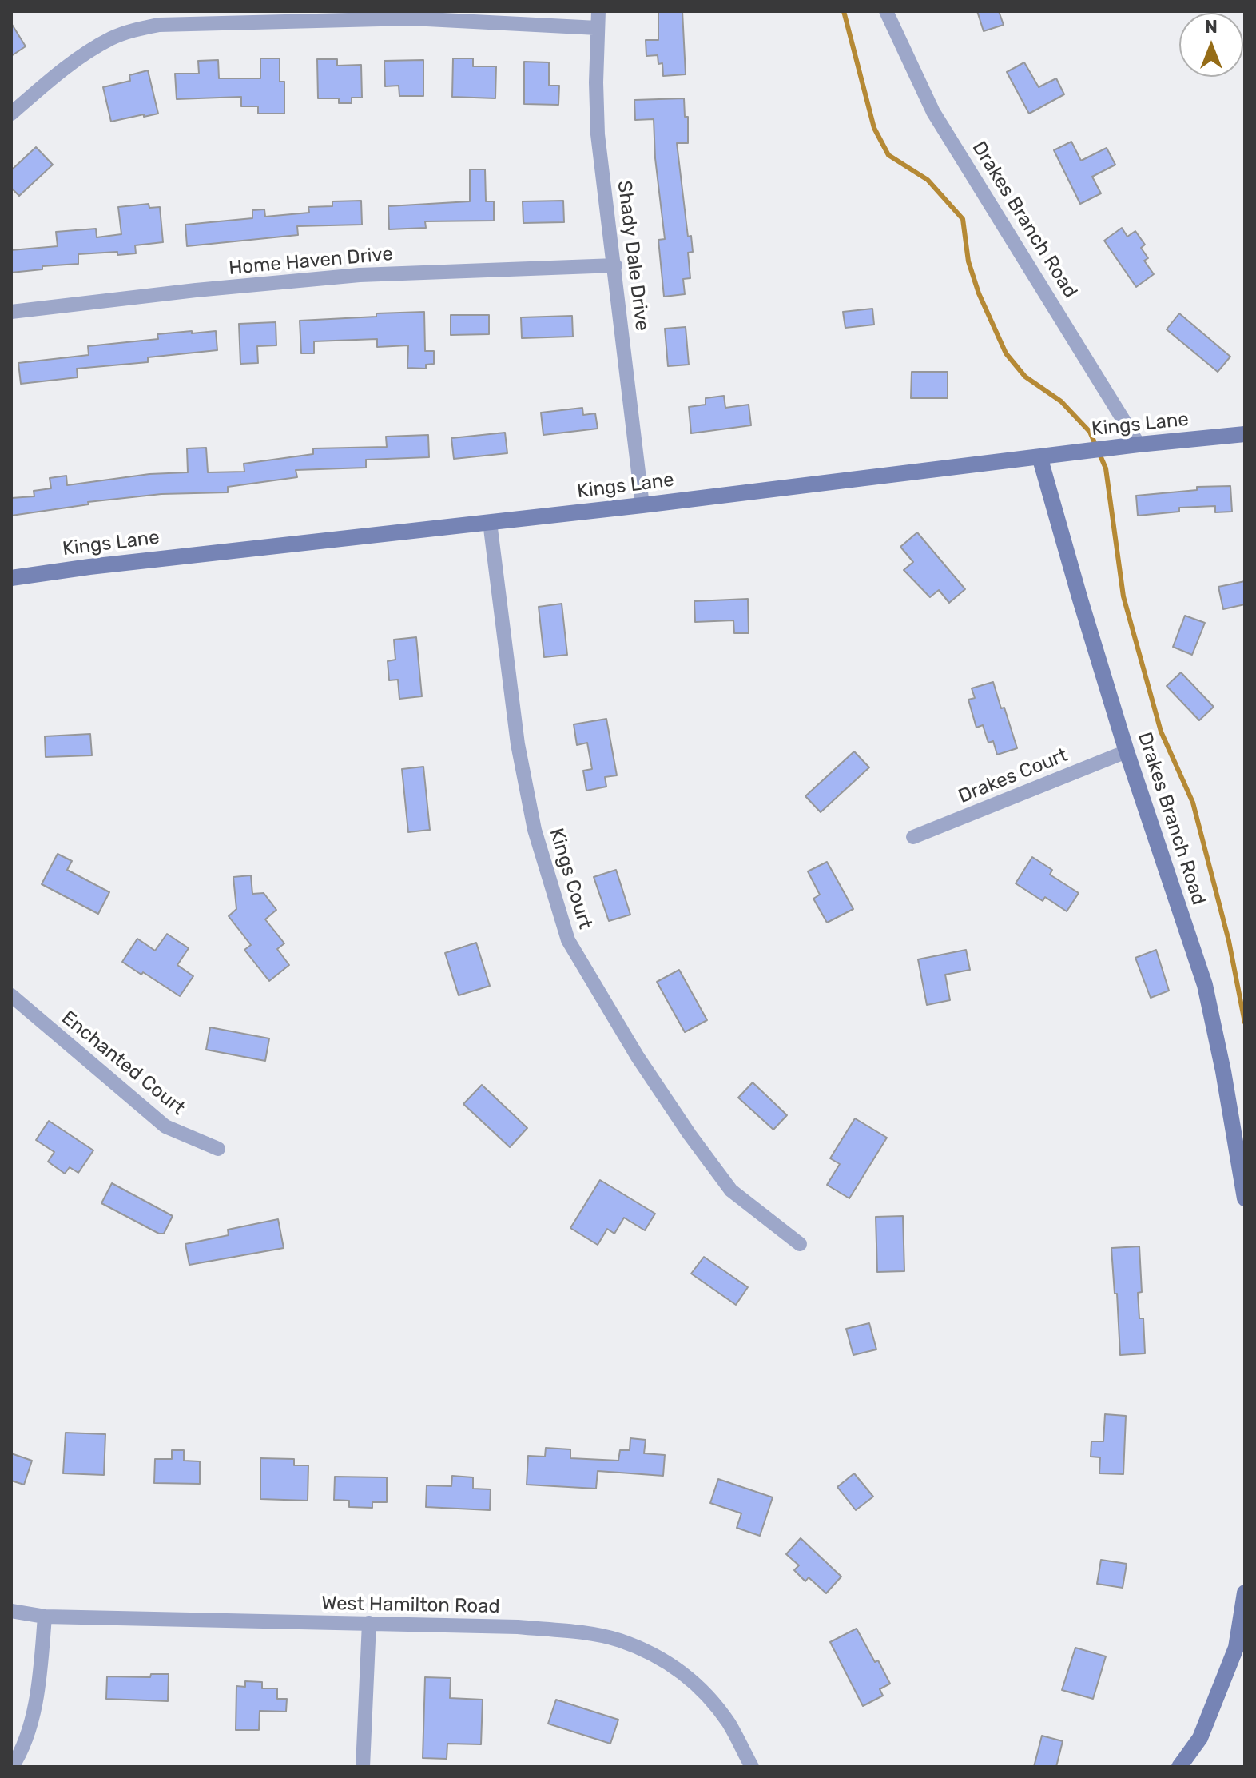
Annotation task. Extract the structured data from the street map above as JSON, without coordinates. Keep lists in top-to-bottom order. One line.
{"streets":{"street":["Drakes Branch Road","Shady Dale Drive","Home Haven Drive","Kings Lane","Drakes Court","Kings Court","Enchanted Court","West Hamilton Road"]},"crossings":[["Drakes Branch Road","Kings Lane"],["Drakes Branch Road","Drakes Court"],["Shady Dale Drive","Home Haven Drive"],["Shady Dale Drive","Kings Lane"],["Kings Lane","Kings Court"]],"north":"top"}
